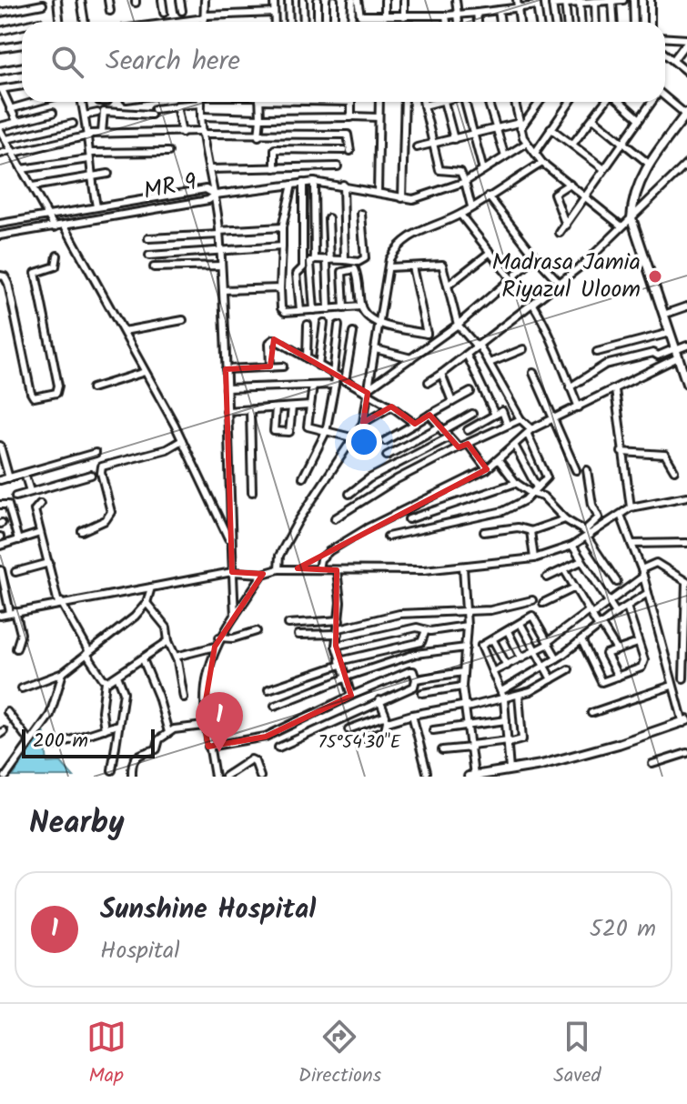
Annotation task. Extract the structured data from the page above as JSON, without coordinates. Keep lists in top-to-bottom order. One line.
{"streets":{"street":["MR 9"]},"places":["Madrasa Jamia Riyazul Uloom"],"scale_bar":"200 m","page":{"search":"Search here","pins":"1","scale":"200 m","heading":"Nearby","list":[{"mark":"1","name":"Sunshine Hospital","note":"Hospital","value":"520 m"}],"nav":["Map","Directions","Saved"]},"coordinates":["75°54'30\"E"]}
